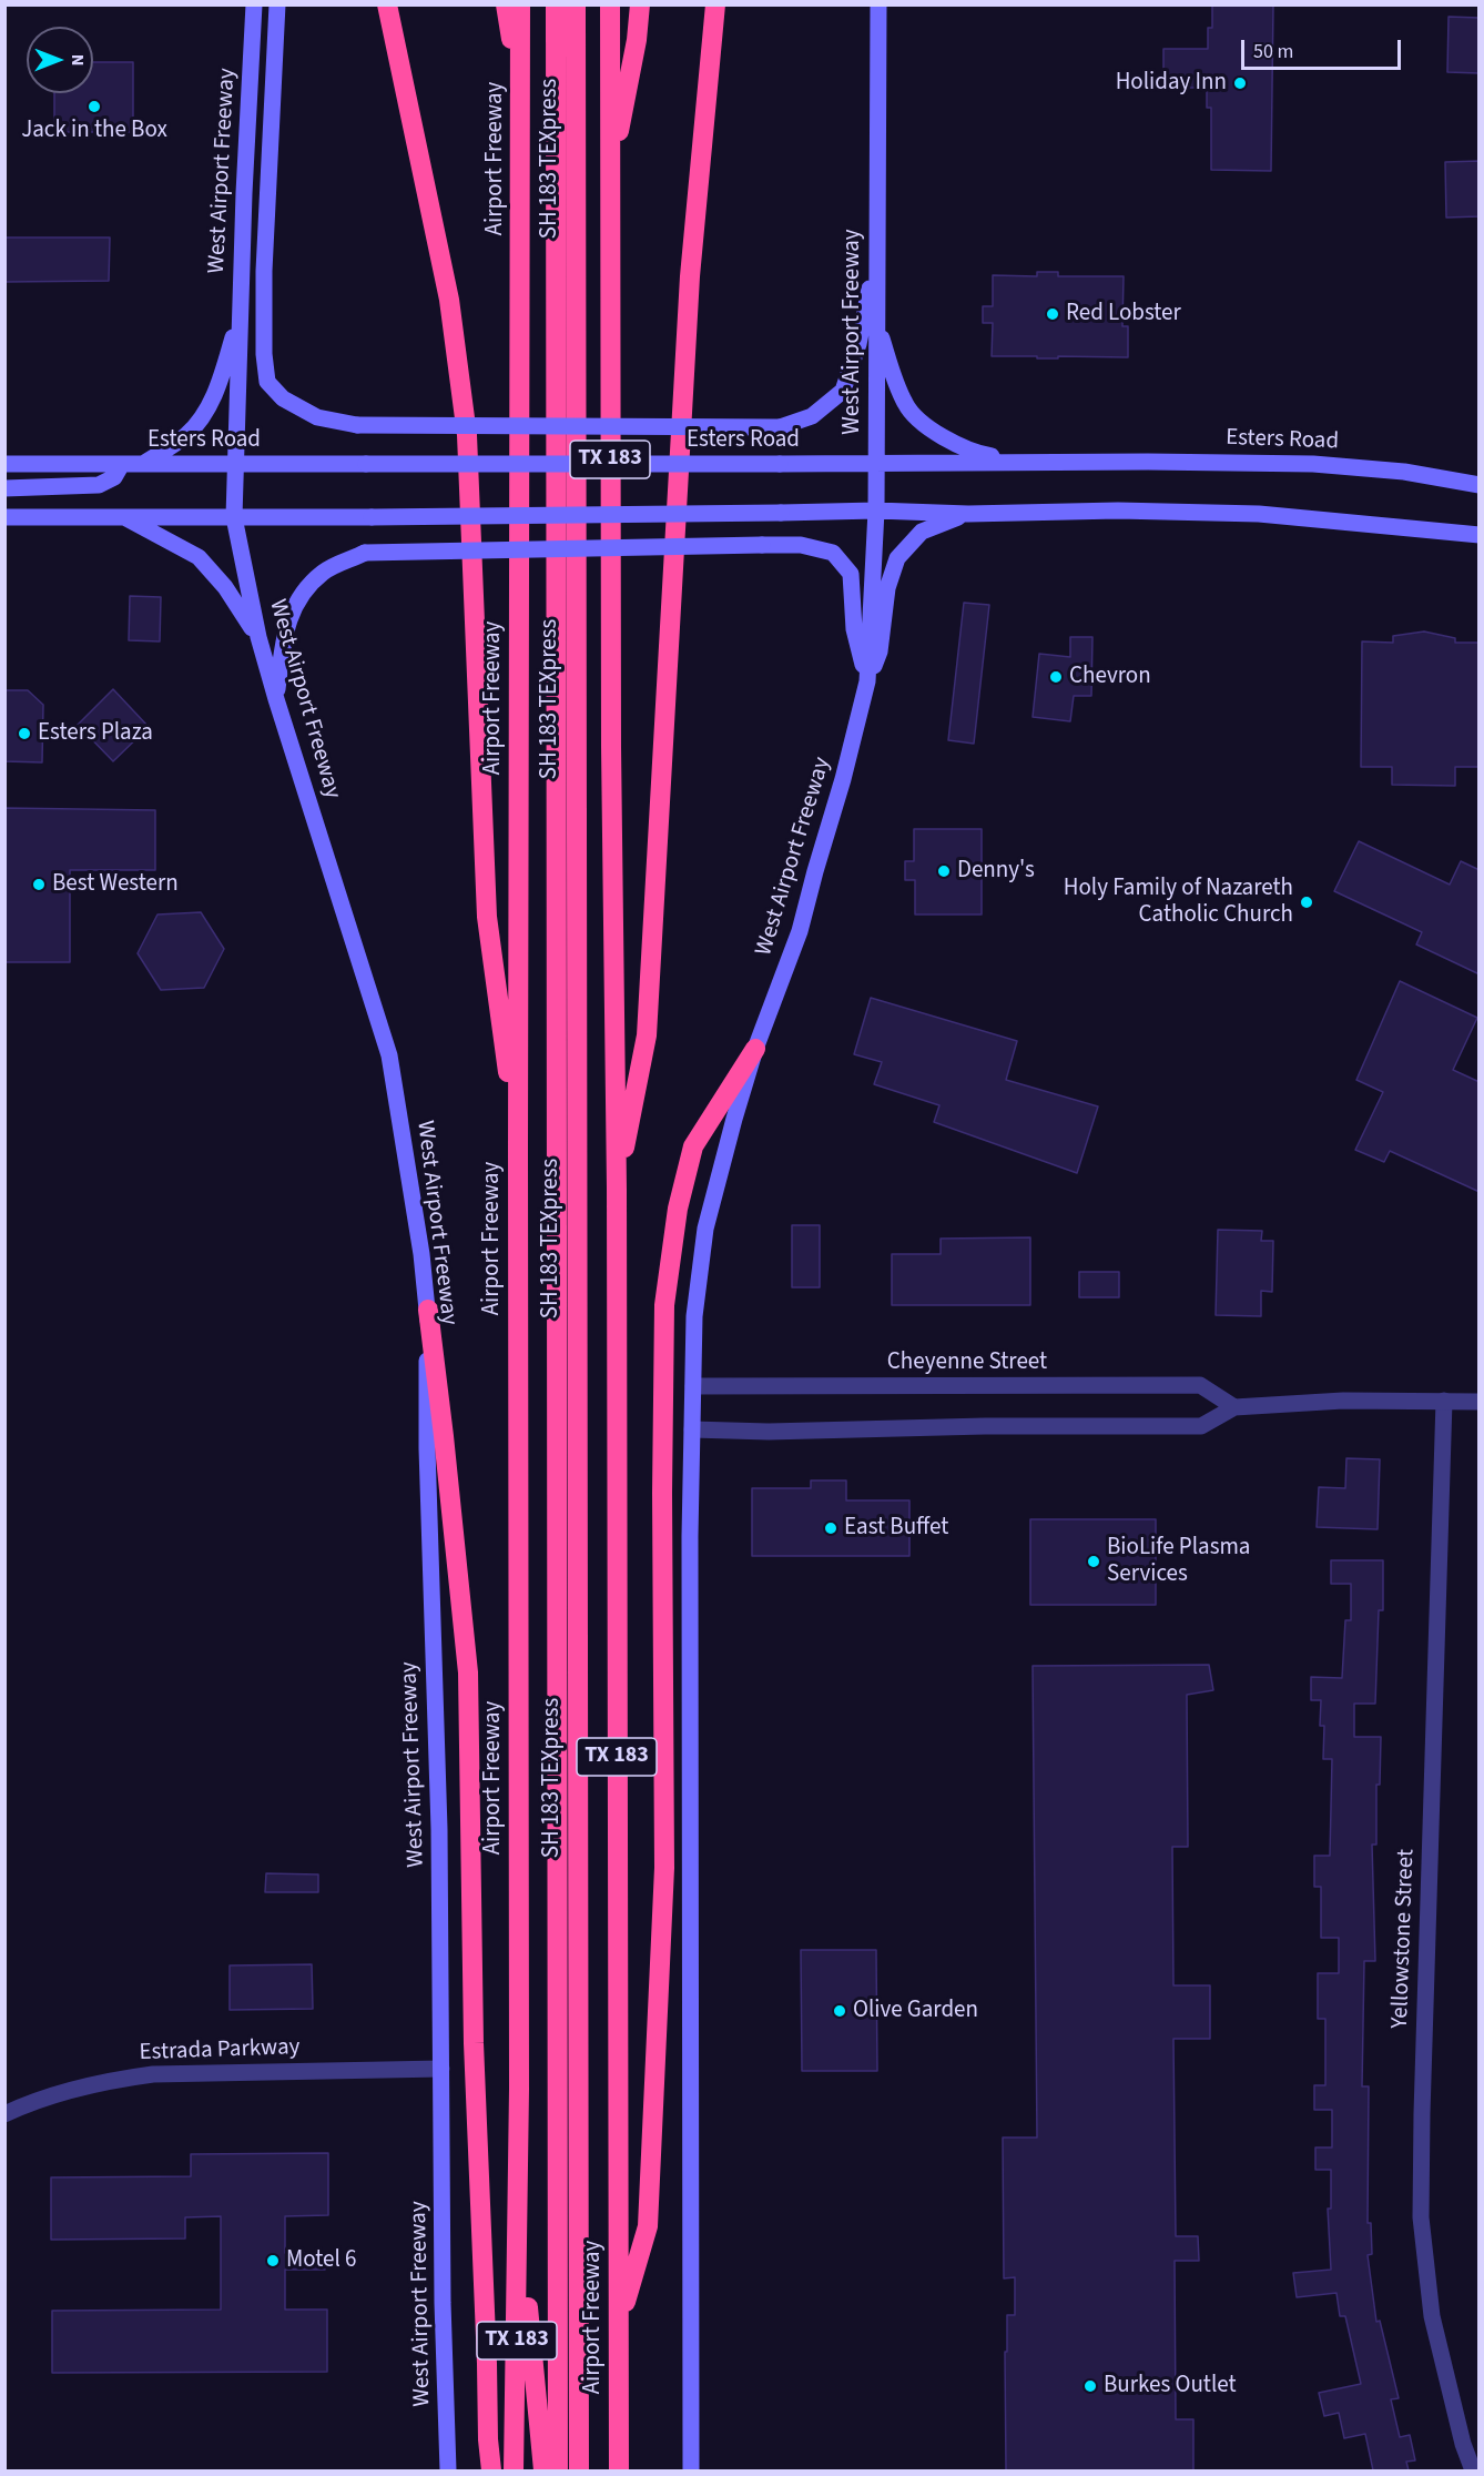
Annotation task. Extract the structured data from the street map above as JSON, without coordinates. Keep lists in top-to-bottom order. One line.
{"streets":{"highway":["Airport Freeway","SH 183 TEXpress","TX 183"],"main road":["West Airport Freeway","Esters Road"],"street":["Cheyenne Street","Yellowstone Street","Estrada Parkway"]},"crossings":[["West Airport Freeway","Esters Road"],["West Airport Freeway","Cheyenne Street"],["West Airport Freeway","Estrada Parkway"]],"places":["Holiday Inn","Jack in the Box","Red Lobster","Chevron","Esters Plaza","Denny's","Best Western","Holy Family of Nazareth Catholic Church","East Buffet","BioLife Plasma Services","Olive Garden","Motel 6","Burkes Outlet"],"scale_bar":"50 m","north":"right"}
